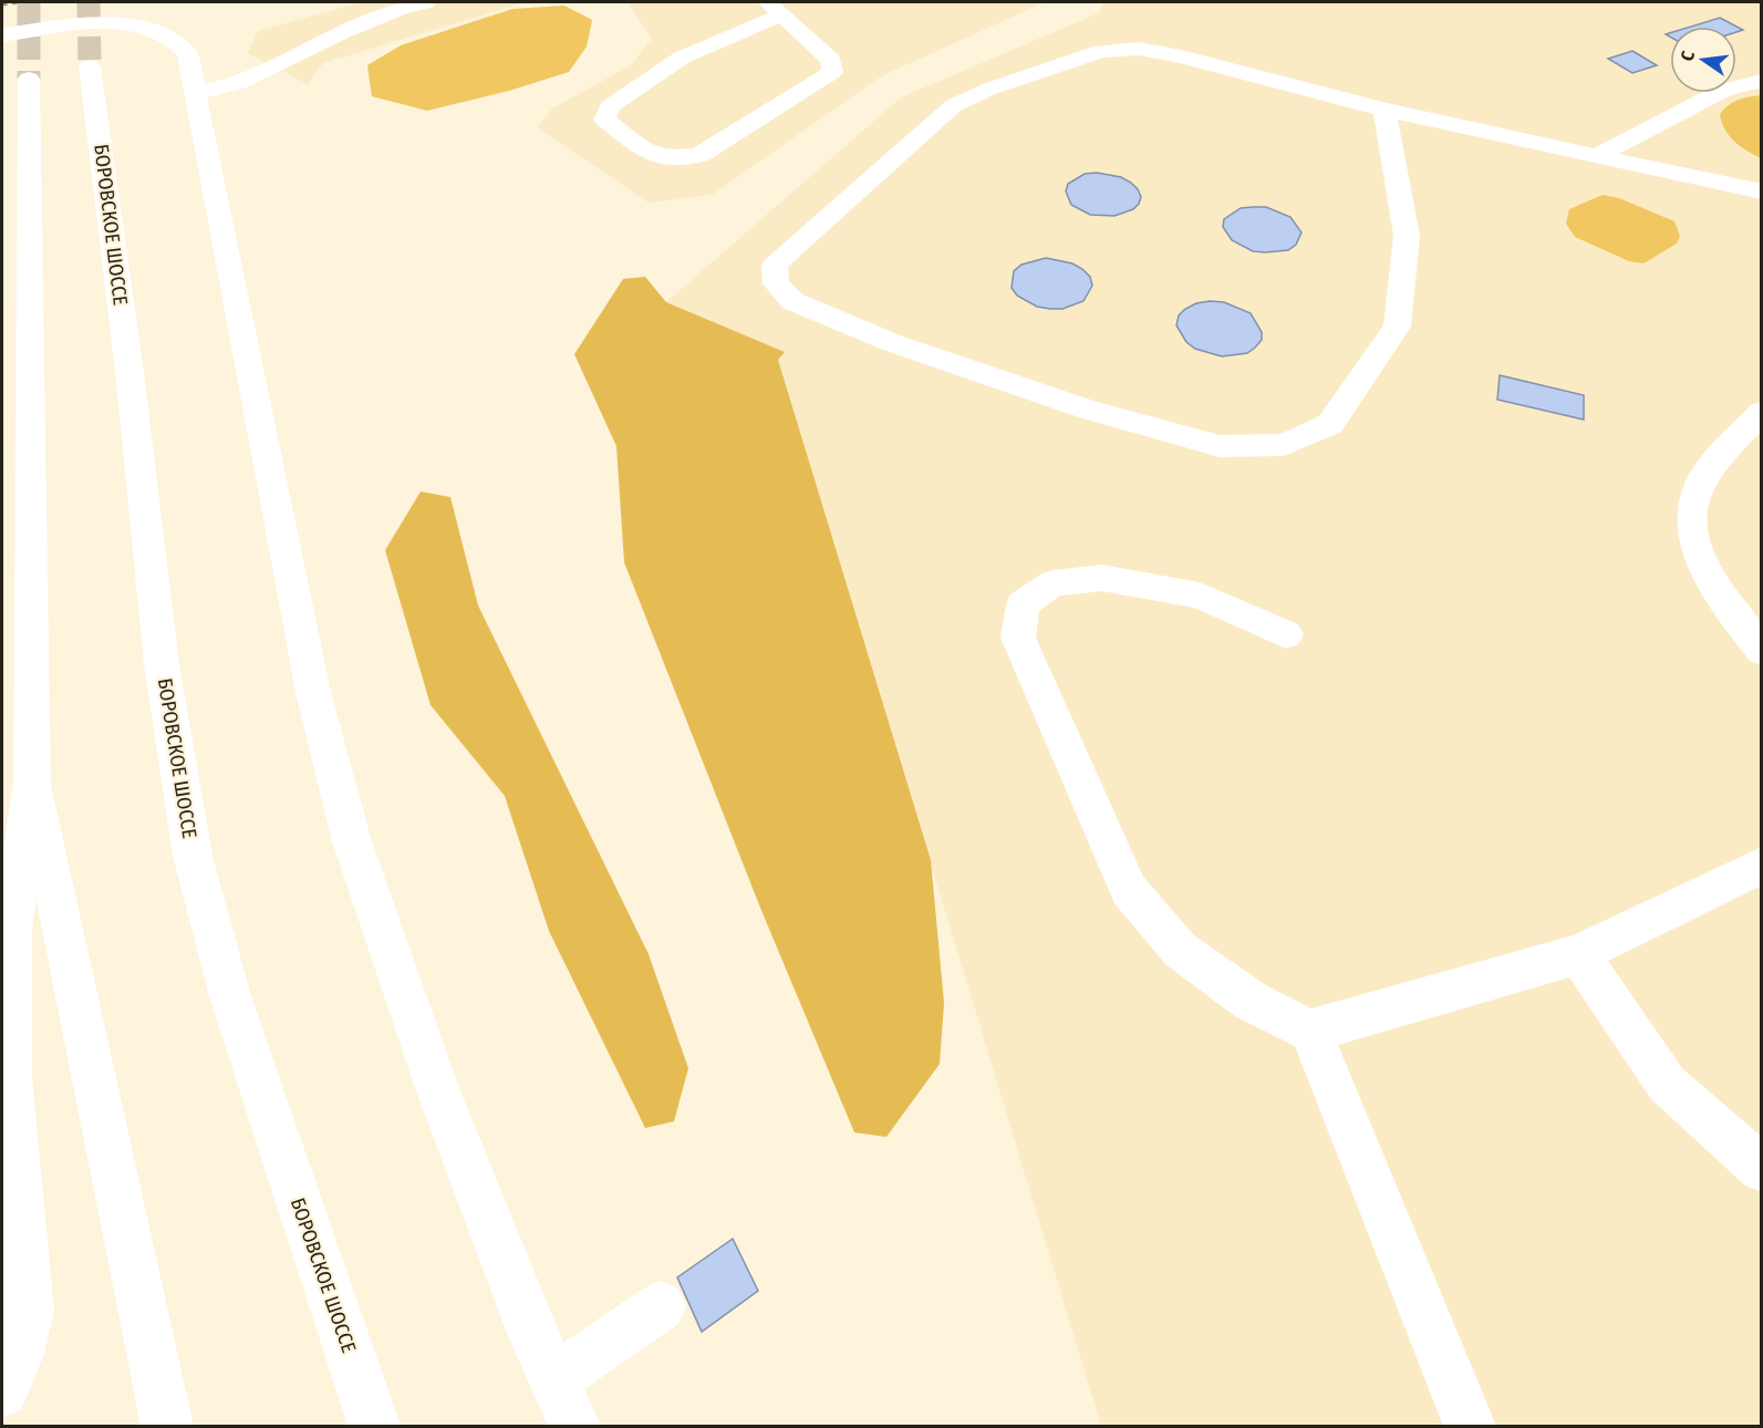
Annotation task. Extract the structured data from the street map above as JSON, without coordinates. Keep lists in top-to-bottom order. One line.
{"streets":{"main road":["БОРОВСКОЕ ШОССЕ"]},"north":"left"}
